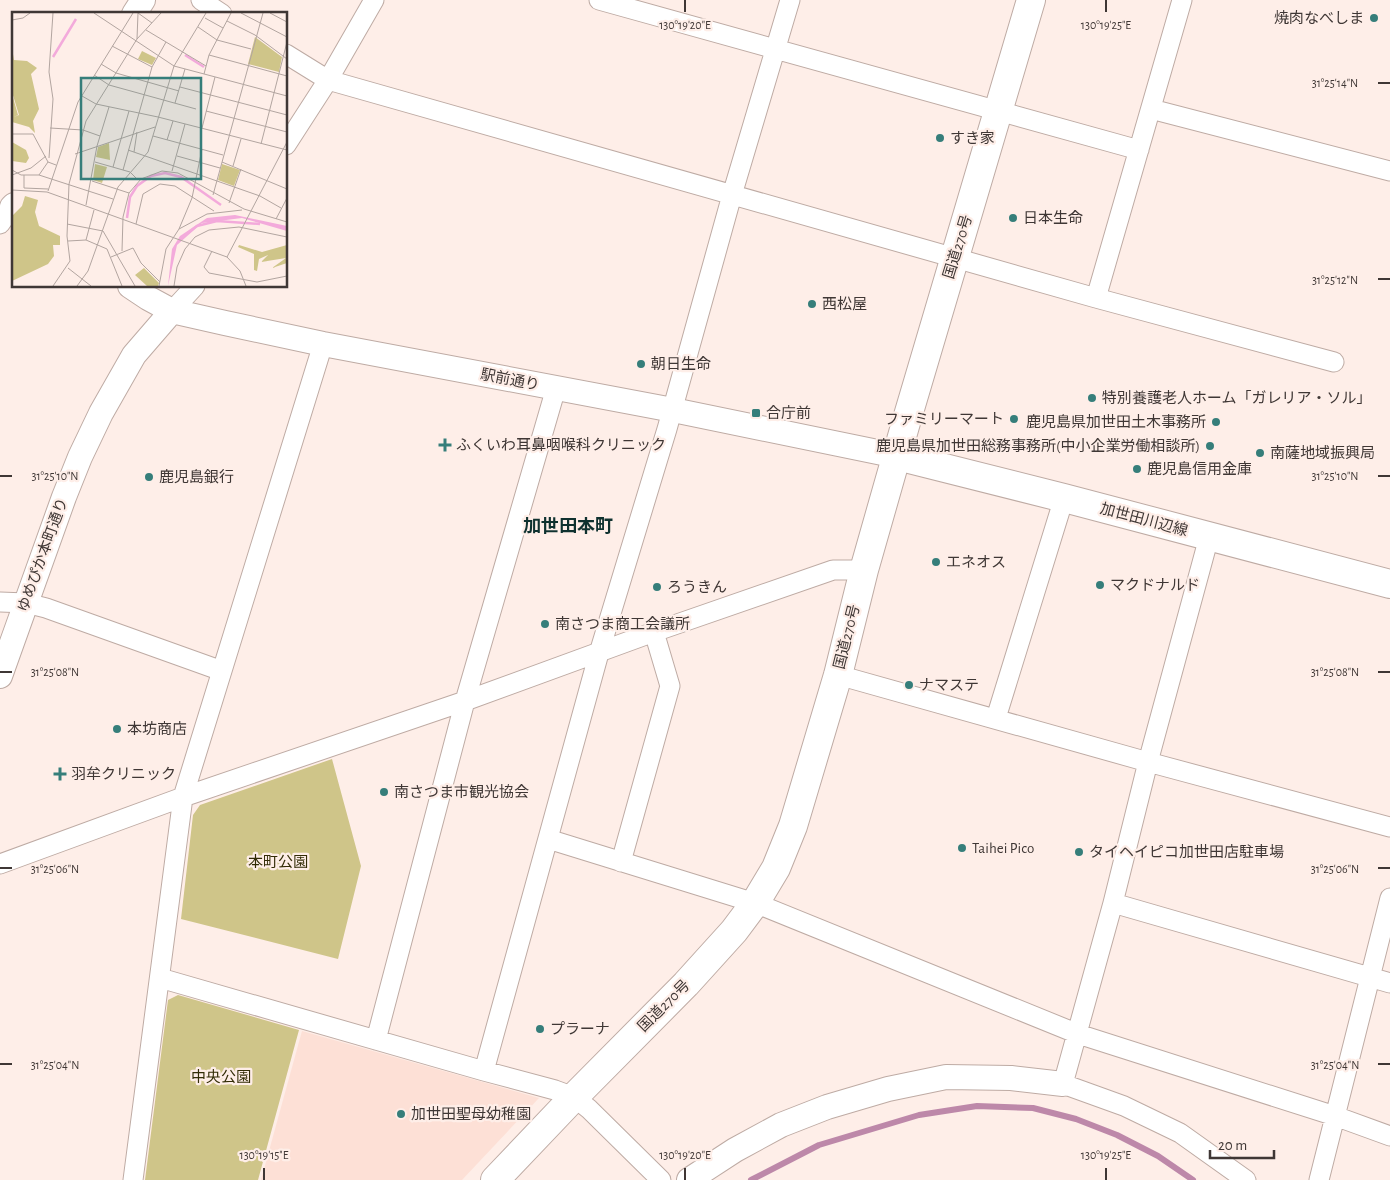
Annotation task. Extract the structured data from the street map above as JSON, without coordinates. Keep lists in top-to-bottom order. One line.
{"streets":{"main road":["国道270号","加世田川辺線"],"street":["駅前通り","ゆめぴか本町通り"]},"crossings":[["国道270号","駅前通り"],["国道270号","加世田川辺線"],["駅前通り","加世田川辺線"],["駅前通り","ゆめぴか本町通り"]],"districts":["加世田本町"],"parks":["本町公園","中央公園"],"places":{"other":["焼肉なべしま","すき家","日本生命","西松屋","朝日生命","特別養護老人ホーム「ガレリア・ソル」","ファミリーマート","鹿児島県加世田土木事務所","鹿児島県加世田総務事務所(中小企業労働相談所)","南薩地域振興局","鹿児島信用金庫","鹿児島銀行","エネオス","マクドナルド","ろうきん","南さつま商工会議所","ナマステ","本坊商店","南さつま市観光協会","Taihei Pico","タイヘイピコ加世田店駐車場","プラーナ","加世田聖母幼稚園"],"transit":["合庁前"],"health":["ふくいわ耳鼻咽喉科クリニック","羽牟クリニック"]},"scale_bar":"20 m","coordinates":["130°19'20\"E","130°19'25\"E","31°25'14\"N","31°25'12\"N","31°25'10\"N","31°25'08\"N","31°25'06\"N","31°25'04\"N","130°19'15\"E"]}
